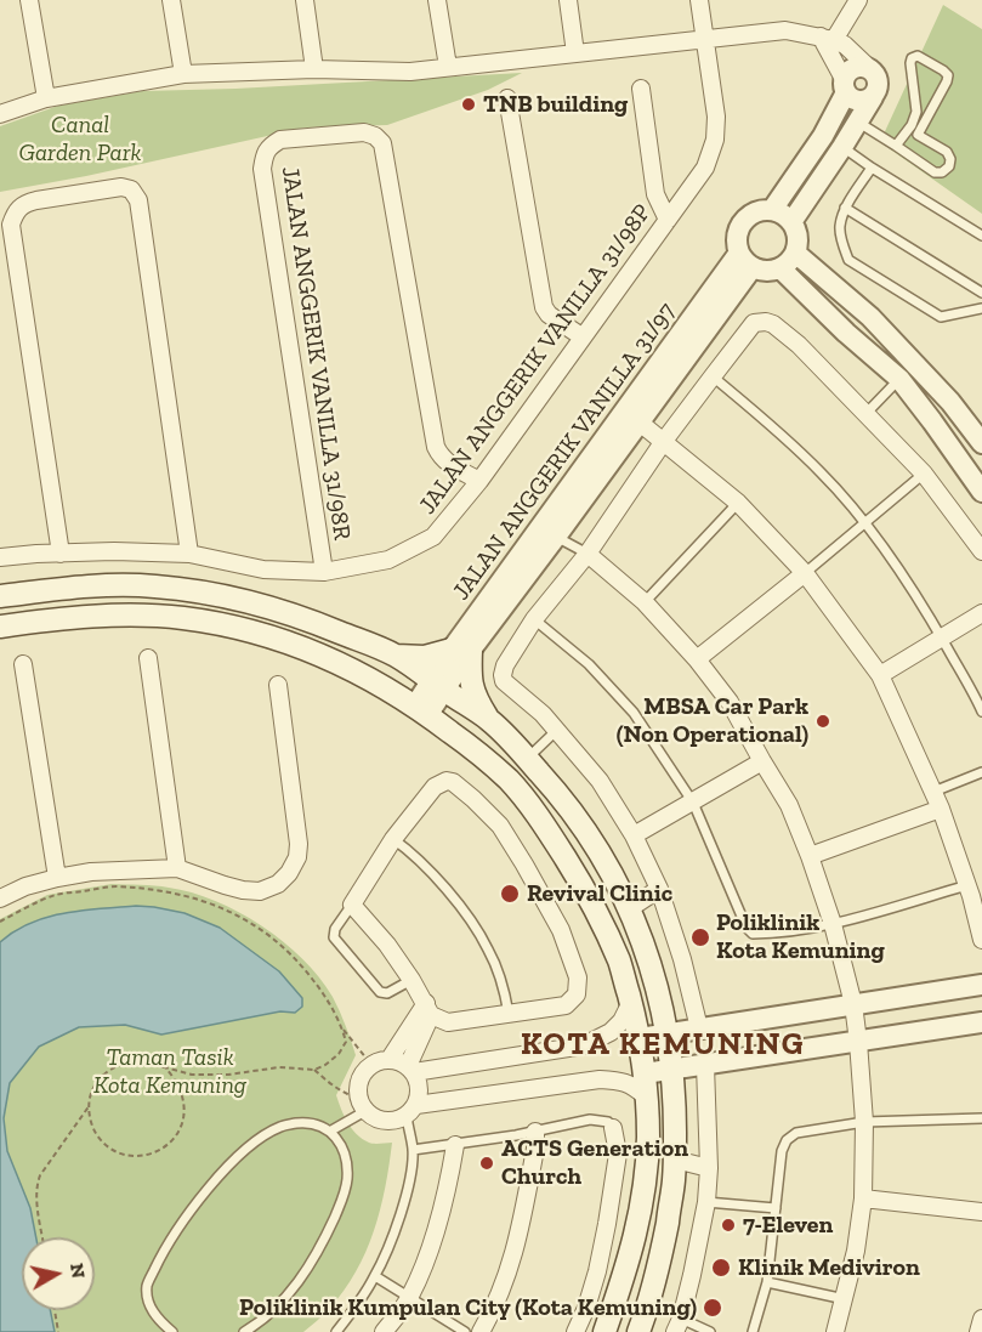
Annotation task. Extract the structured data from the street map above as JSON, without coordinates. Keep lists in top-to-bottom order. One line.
{"streets":{"street":["JALAN ANGGERIK VANILLA 31/98R","JALAN ANGGERIK VANILLA 31/98P","JALAN ANGGERIK VANILLA 31/97"]},"crossings":[["JALAN ANGGERIK VANILLA 31/98R","JALAN ANGGERIK VANILLA 31/98P"]],"districts":["KOTA KEMUNING"],"parks":["Canal Garden Park","Taman Tasik Kota Kemuning"],"places":["TNB building","MBSA Car Park (Non Operational)","Revival Clinic","Poliklinik Kota Kemuning","ACTS Generation Church","7-Eleven","Klinik Mediviron","Poliklinik Kumpulan City (Kota Kemuning)"],"north":"right"}
